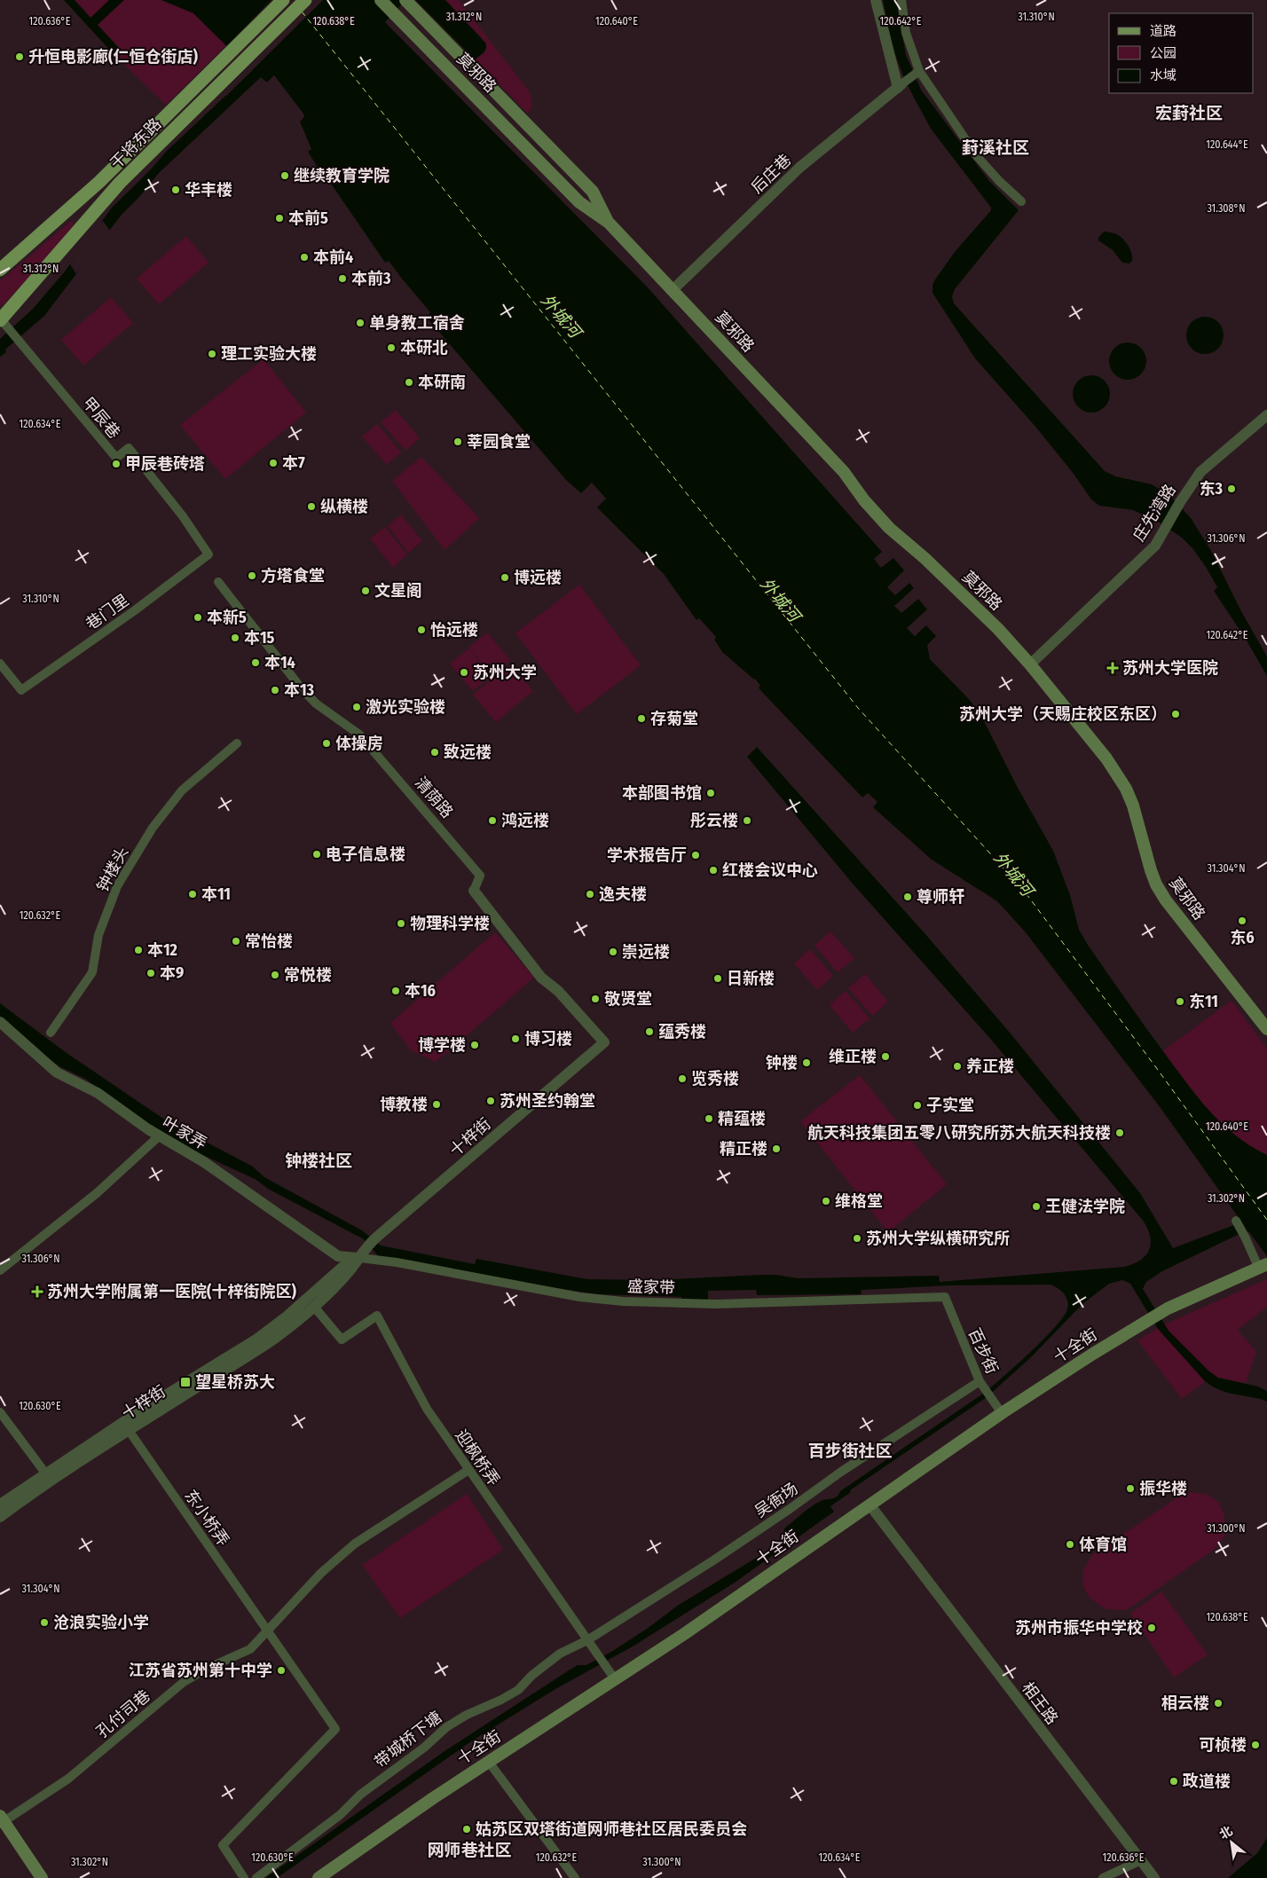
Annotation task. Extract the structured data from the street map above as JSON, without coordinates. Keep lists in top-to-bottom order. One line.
{"streets":{"main road":["莫邪路","干将东路","十全街"],"street":["后庄巷","甲辰巷","庄先湾路","巷门里","清荫路","钟楼头","叶家弄","十梓街","盛家带","百步街","迎枫桥弄","吴衙场","东小桥弄","相王路","孔付司巷","带城桥下塘"]},"crossings":[["莫邪路","后庄巷"],["莫邪路","庄先湾路"],["干将东路","甲辰巷"],["甲辰巷","巷门里"],["清荫路","十梓街"],["叶家弄","十梓街"],["叶家弄","盛家带"],["十梓街","盛家带"],["十梓街","迎枫桥弄"],["十梓街","东小桥弄"],["盛家带","百步街"],["十全街","百步街"],["十全街","迎枫桥弄"],["十全街","相王路"],["百步街","吴衙场"],["迎枫桥弄","吴衙场"],["迎枫桥弄","孔付司巷"],["迎枫桥弄","带城桥下塘"],["吴衙场","带城桥下塘"],["东小桥弄","孔付司巷"]],"districts":["宏葑社区","葑溪社区","钟楼社区","百步街社区","网师巷社区"],"water":["外城河"],"places":{"other":["升恒电影廊(仁恒仓街店)","继续教育学院","华丰楼","本前5","本前4","本前3","单身教工宿舍","本研北","理工实验大楼","本研南","莘园食堂","本7","甲辰巷砖塔","东3","纵横楼","方塔食堂","博远楼","文星阁","本新5","怡远楼","本15","本14","苏州大学","本13","激光实验楼","苏州大学（天赐庄校区东区）","存菊堂","体操房","致远楼","本部图书馆","鸿远楼","彤云楼","电子信息楼","学术报告厅","红楼会议中心","本11","逸夫楼","尊师轩","东6","物理科学楼","常怡楼","本12","崇远楼","本9","常悦楼","日新楼","本16","敬贤堂","东11","蕴秀楼","博习楼","博学楼","维正楼","钟楼","养正楼","览秀楼","苏州圣约翰堂","博教楼","子实堂","精蕴楼","航天科技集团五零八研究所苏大航天科技楼","精正楼","维格堂","王健法学院","苏州大学纵横研究所","振华楼","体育馆","沧浪实验小学","苏州市振华中学校","江苏省苏州第十中学","相云楼","可桢楼","政道楼","姑苏区双塔街道网师巷社区居民委员会"],"health":["苏州大学医院","苏州大学附属第一医院(十梓街院区)"],"transit":["望星桥苏大"]},"legend":["道路","公园","水域"],"north":"top left","coordinates":["31.312°N","31.310°N","120.636°E","120.638°E","120.640°E","120.642°E","120.644°E","31.308°N","120.634°E","31.306°N","31.304°N","120.632°E","31.302°N","120.630°E","31.300°N"]}
